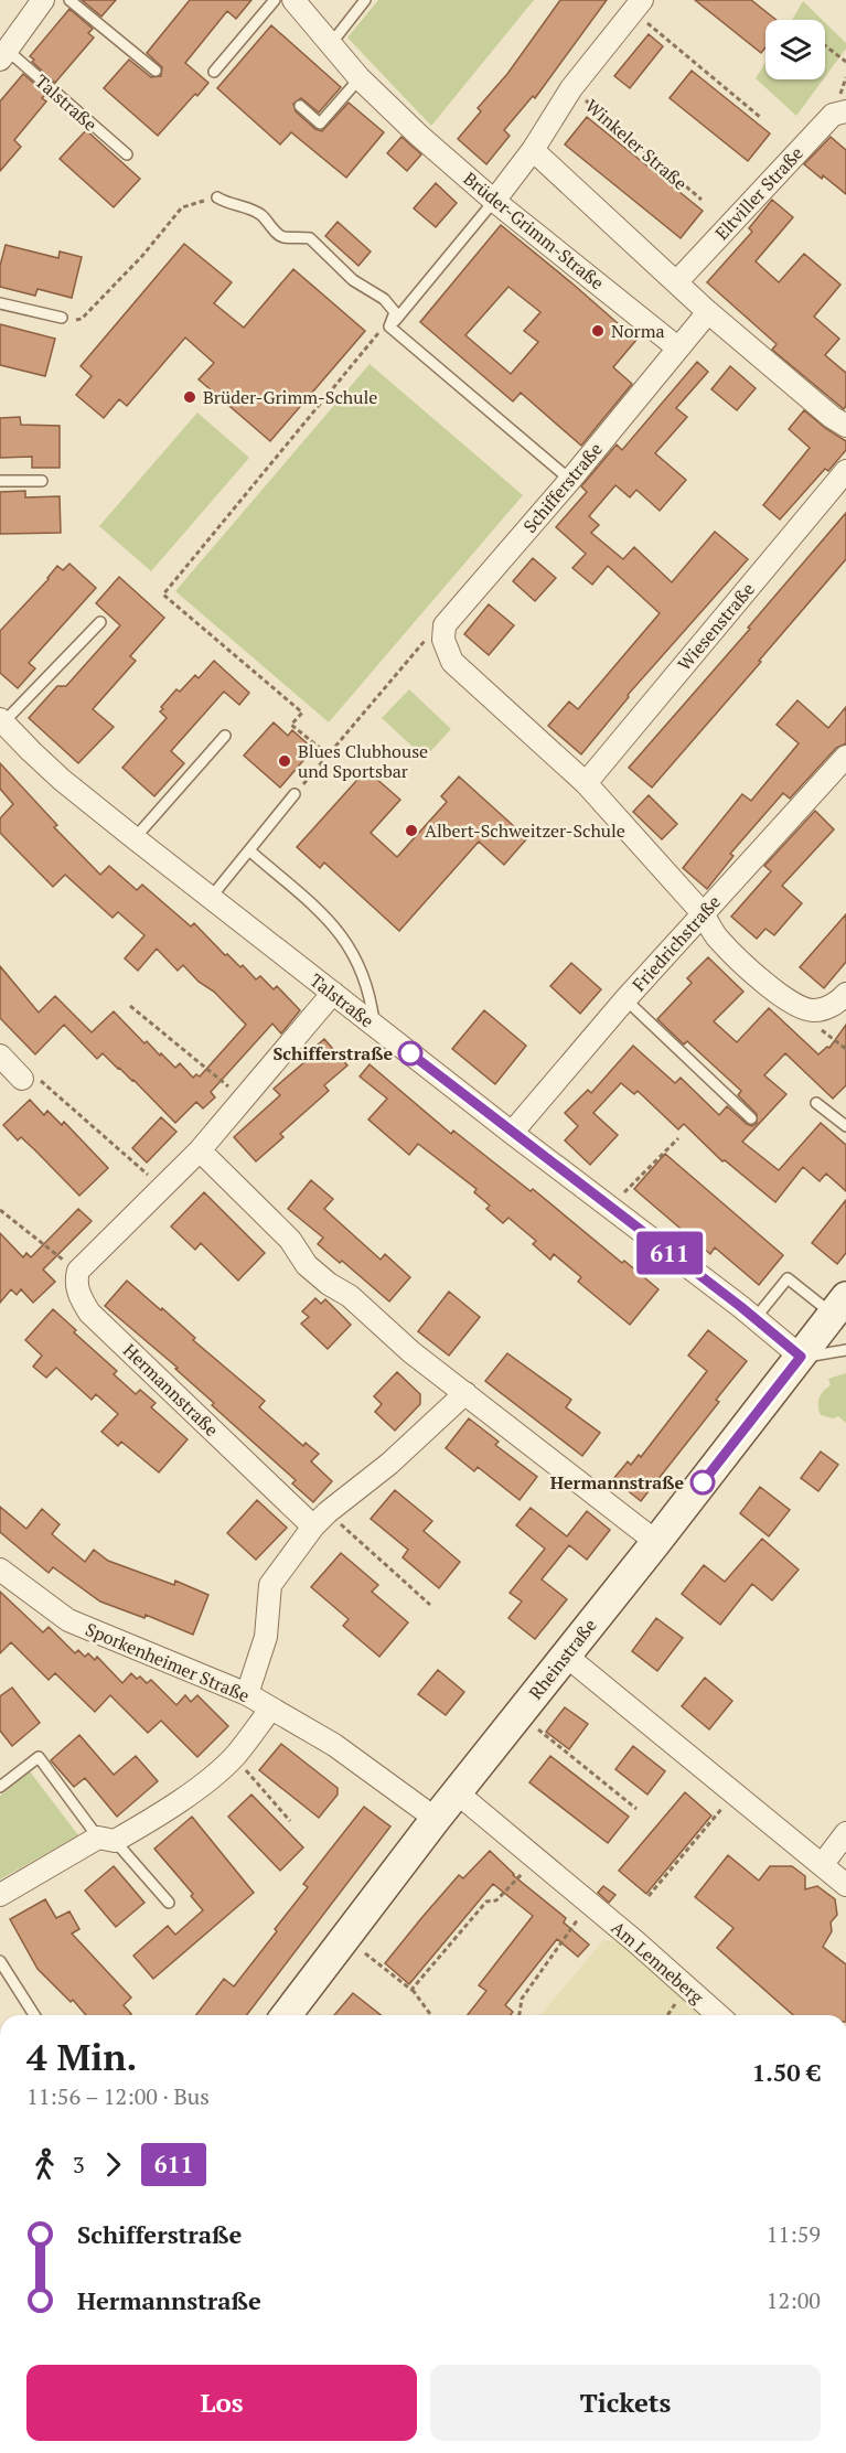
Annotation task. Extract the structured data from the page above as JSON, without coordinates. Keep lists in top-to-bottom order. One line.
{"streets":{"street":["Talstraße","Winkeler Straße","Eltviller Straße","Brüder-Grimm-Straße","Schifferstraße","Wiesenstraße","Friedrichstraße","Hermannstraße","Rheinstraße","Sporkenheimer Straße","Am Lenneberg"]},"crossings":[["Talstraße","Friedrichstraße"],["Talstraße","Rheinstraße"],["Winkeler Straße","Brüder-Grimm-Straße"],["Brüder-Grimm-Straße","Schifferstraße"],["Rheinstraße","Sporkenheimer Straße"],["Rheinstraße","Am Lenneberg"]],"places":["Norma","Brüder-Grimm-Schule","Blues Clubhouse und Sportsbar","Albert-Schweitzer-Schule","Schifferstraße","Hermannstraße"],"lines":["bus line 611"],"page":{"on_map":"611","heading":["4 Min.","11:56 – 12:00 · Bus","1.50 €"],"legs":["3","611"],"list":[{"name":"Schifferstraße","value":"11:59"},{"name":"Hermannstraße","value":"12:00"}],"buttons":["Los","Tickets"]}}
